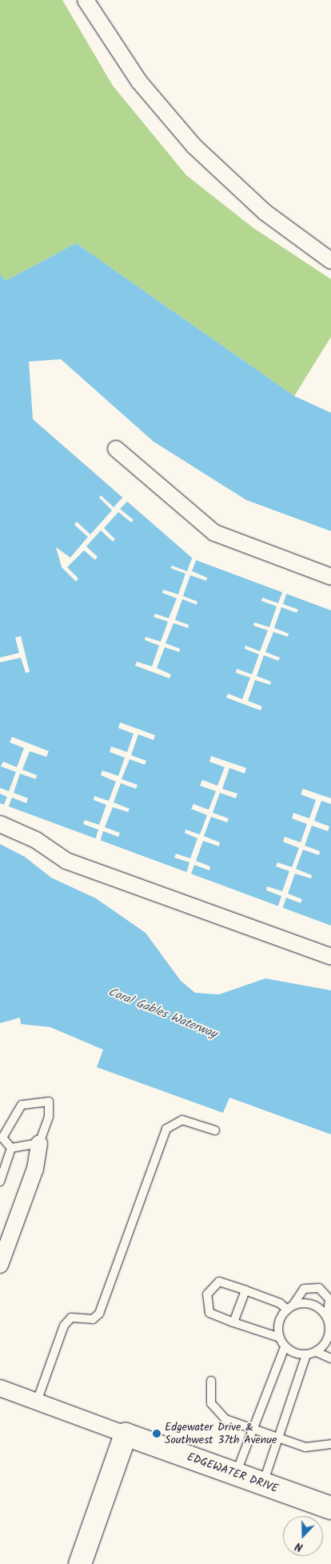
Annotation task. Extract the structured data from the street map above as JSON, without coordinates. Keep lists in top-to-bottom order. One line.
{"streets":{"street":["EDGEWATER DRIVE"]},"water":["Coral Gables Waterway"],"places":["Edgewater Drive & Southwest 37th Avenue"],"north":"bottom"}
